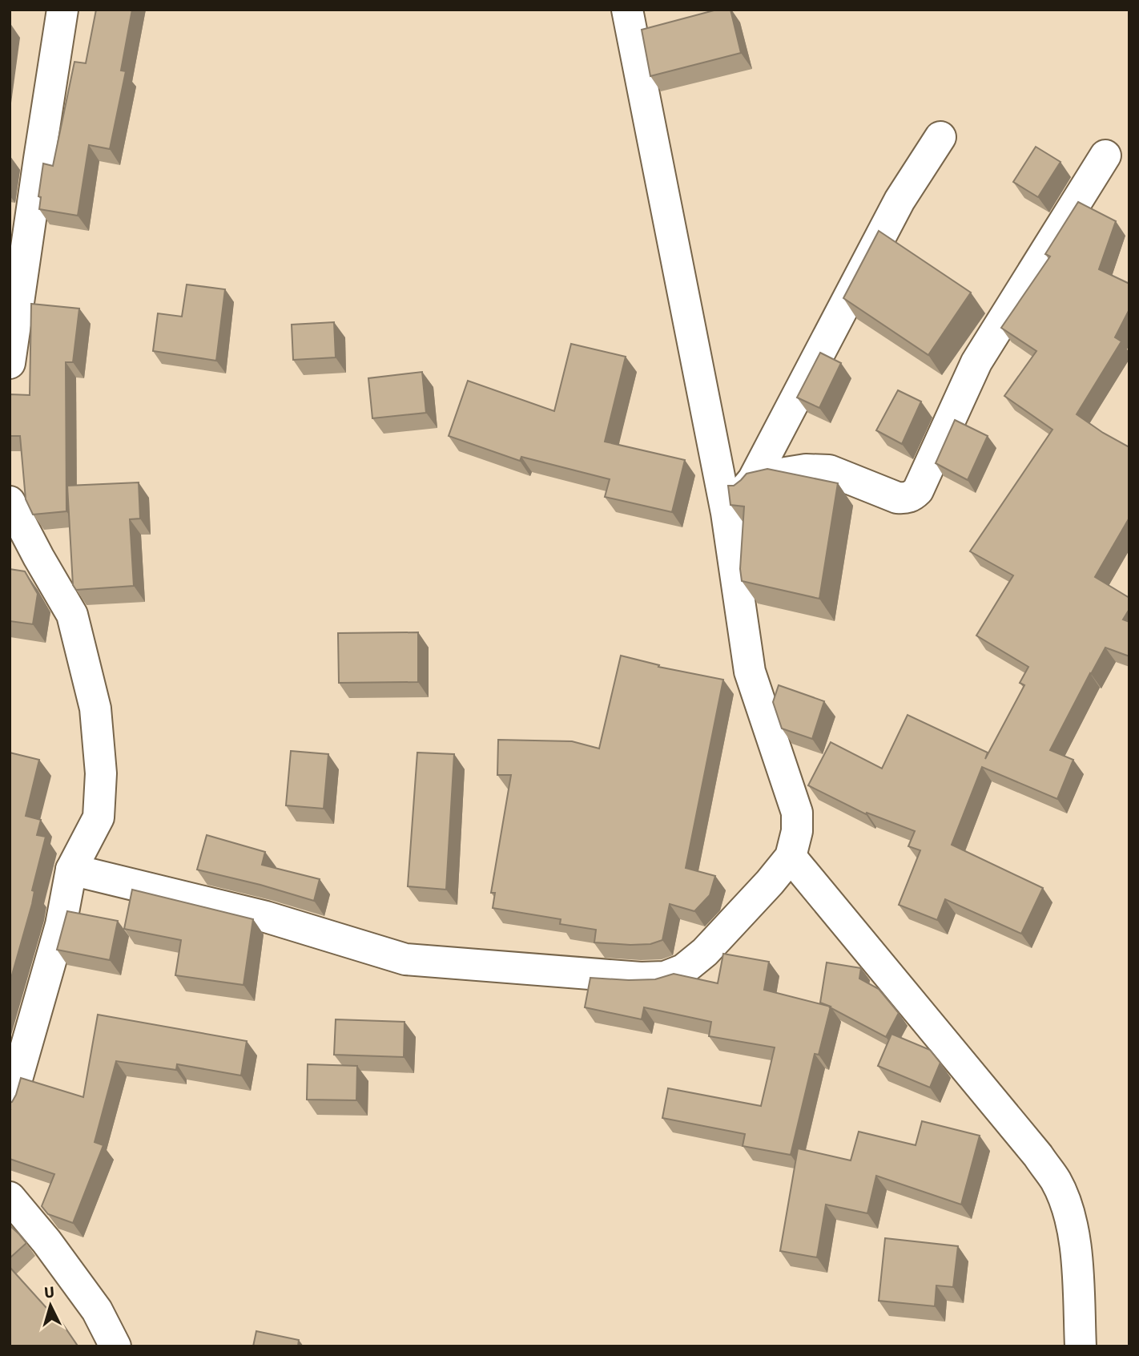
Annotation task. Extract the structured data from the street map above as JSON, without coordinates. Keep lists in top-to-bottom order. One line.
{"north":"top"}
